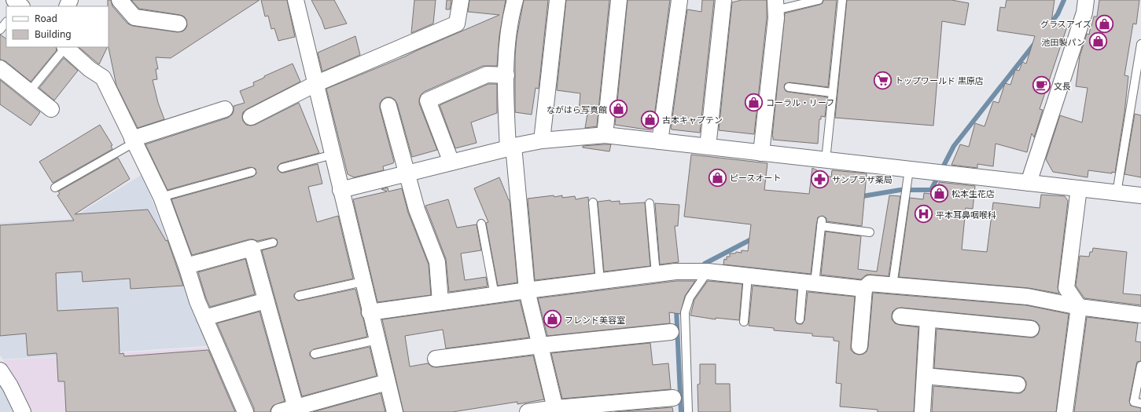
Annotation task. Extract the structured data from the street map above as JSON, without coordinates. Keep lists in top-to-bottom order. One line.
{"places":{"shop":["グラスアイズ","池田製パン","コーラル・リーフ","ながはら写真館","古本キャプテン","ピースオート","松本生花店","フレンド美容室"],"supermarket":["トップワールド 黒原店"],"cafe":["文長"],"pharmacy":["サンプラザ薬局"],"hospital":["平本耳鼻咽喉科"]},"legend":["Road","Building"]}
